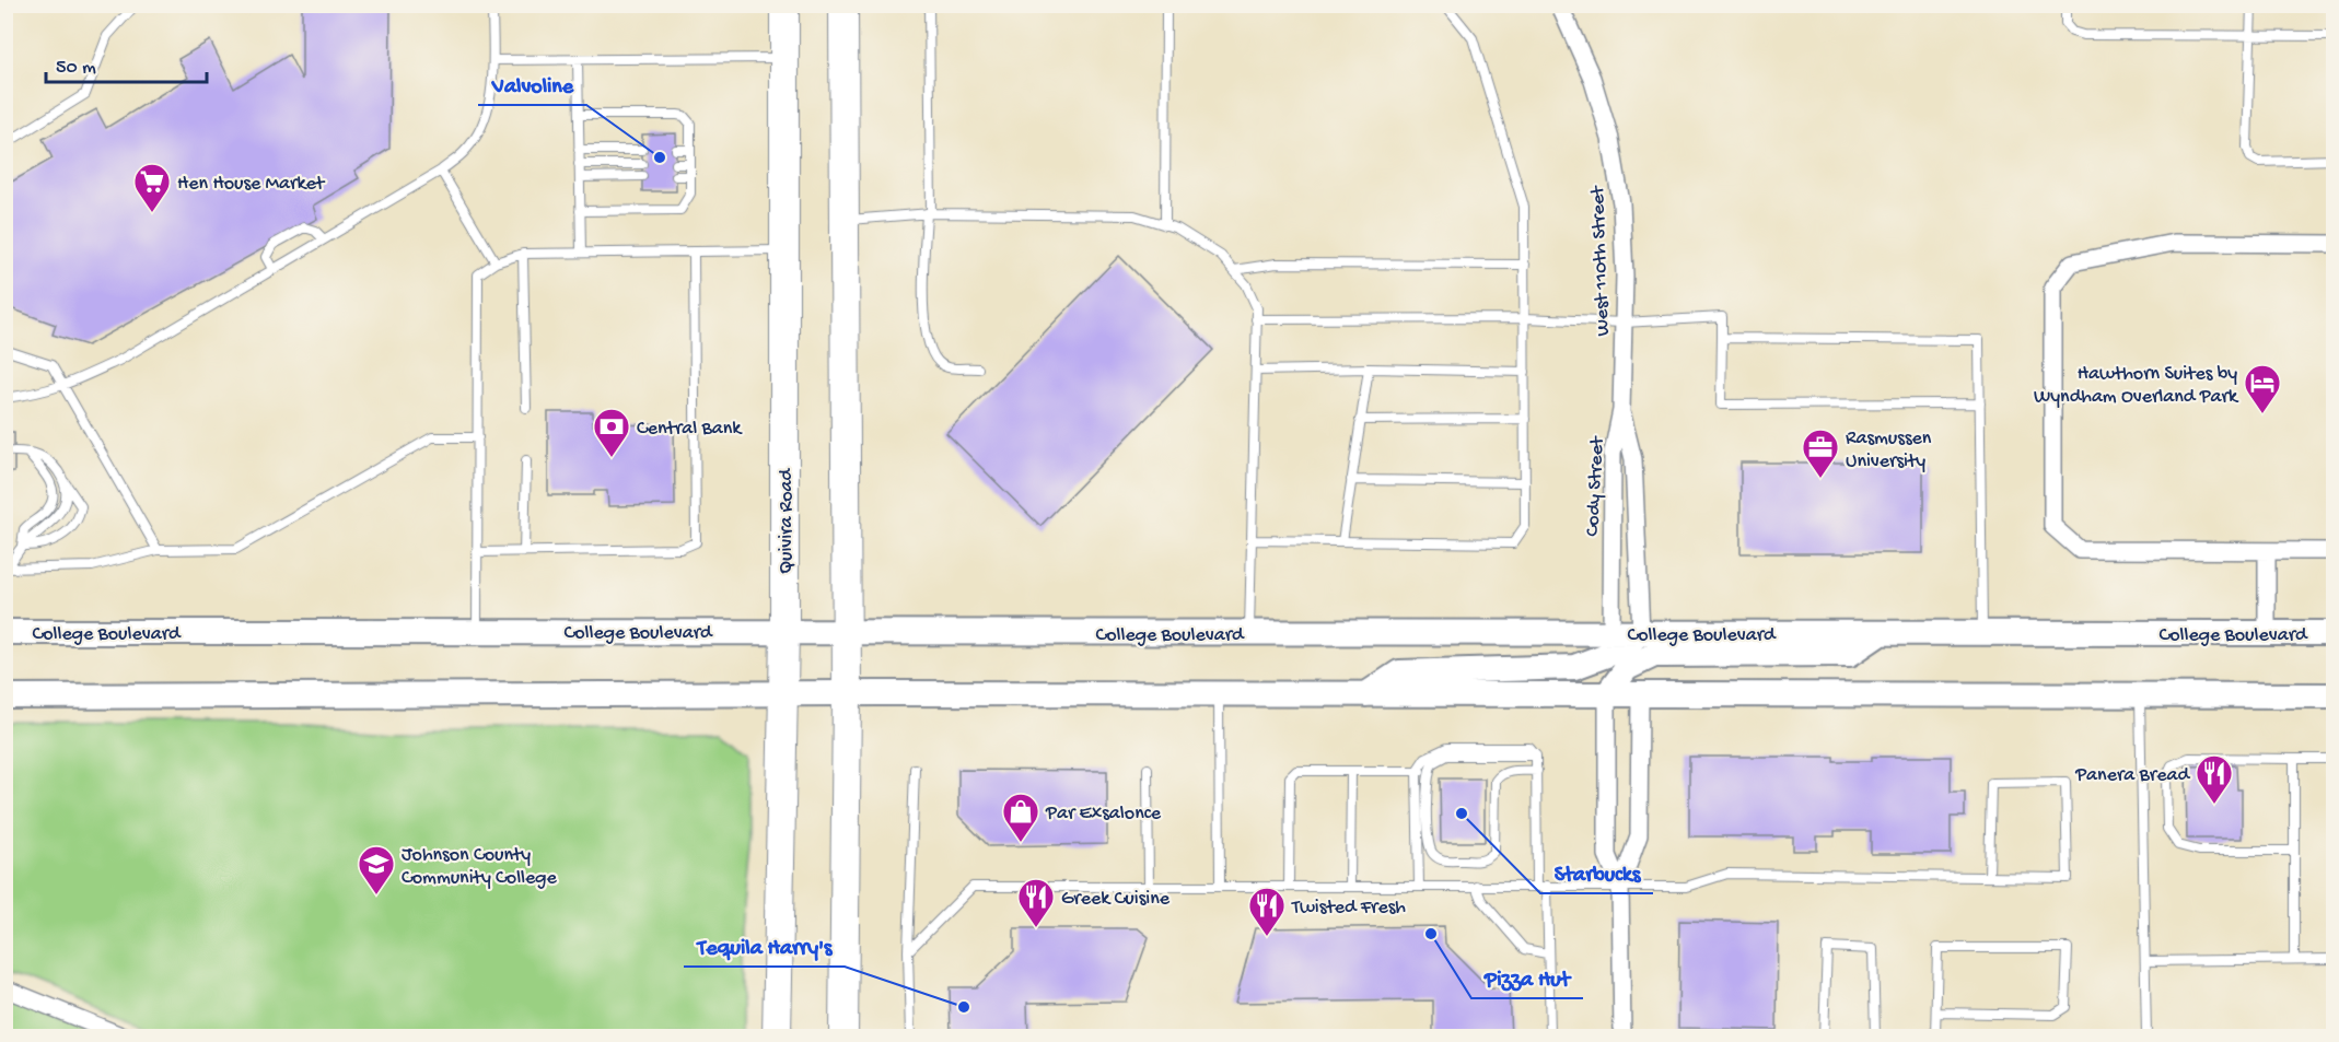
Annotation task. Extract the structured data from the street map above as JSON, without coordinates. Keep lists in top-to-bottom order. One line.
{"streets":{"main road":["Quivira Road","College Boulevard"],"street":["West 110th Street","Cody Street"]},"crossings":[["West 110th Street","Cody Street"],["Cody Street","College Boulevard"],["Quivira Road","College Boulevard"]],"places":{"other":["Valvoline","Starbucks","Pizza Hut","Tequila Harry's"],"supermarket":["Hen House Market"],"hotel":["Hawthorn Suites by Wyndham Overland Park"],"bank":["Central Bank"],"office":["Rasmussen University"],"restaurant":["Panera Bread","Greek Cuisine","Twisted Fresh"],"shop":["Par Exsalonce"],"school or university":["Johnson County Community College"]},"scale_bar":"50 m"}
